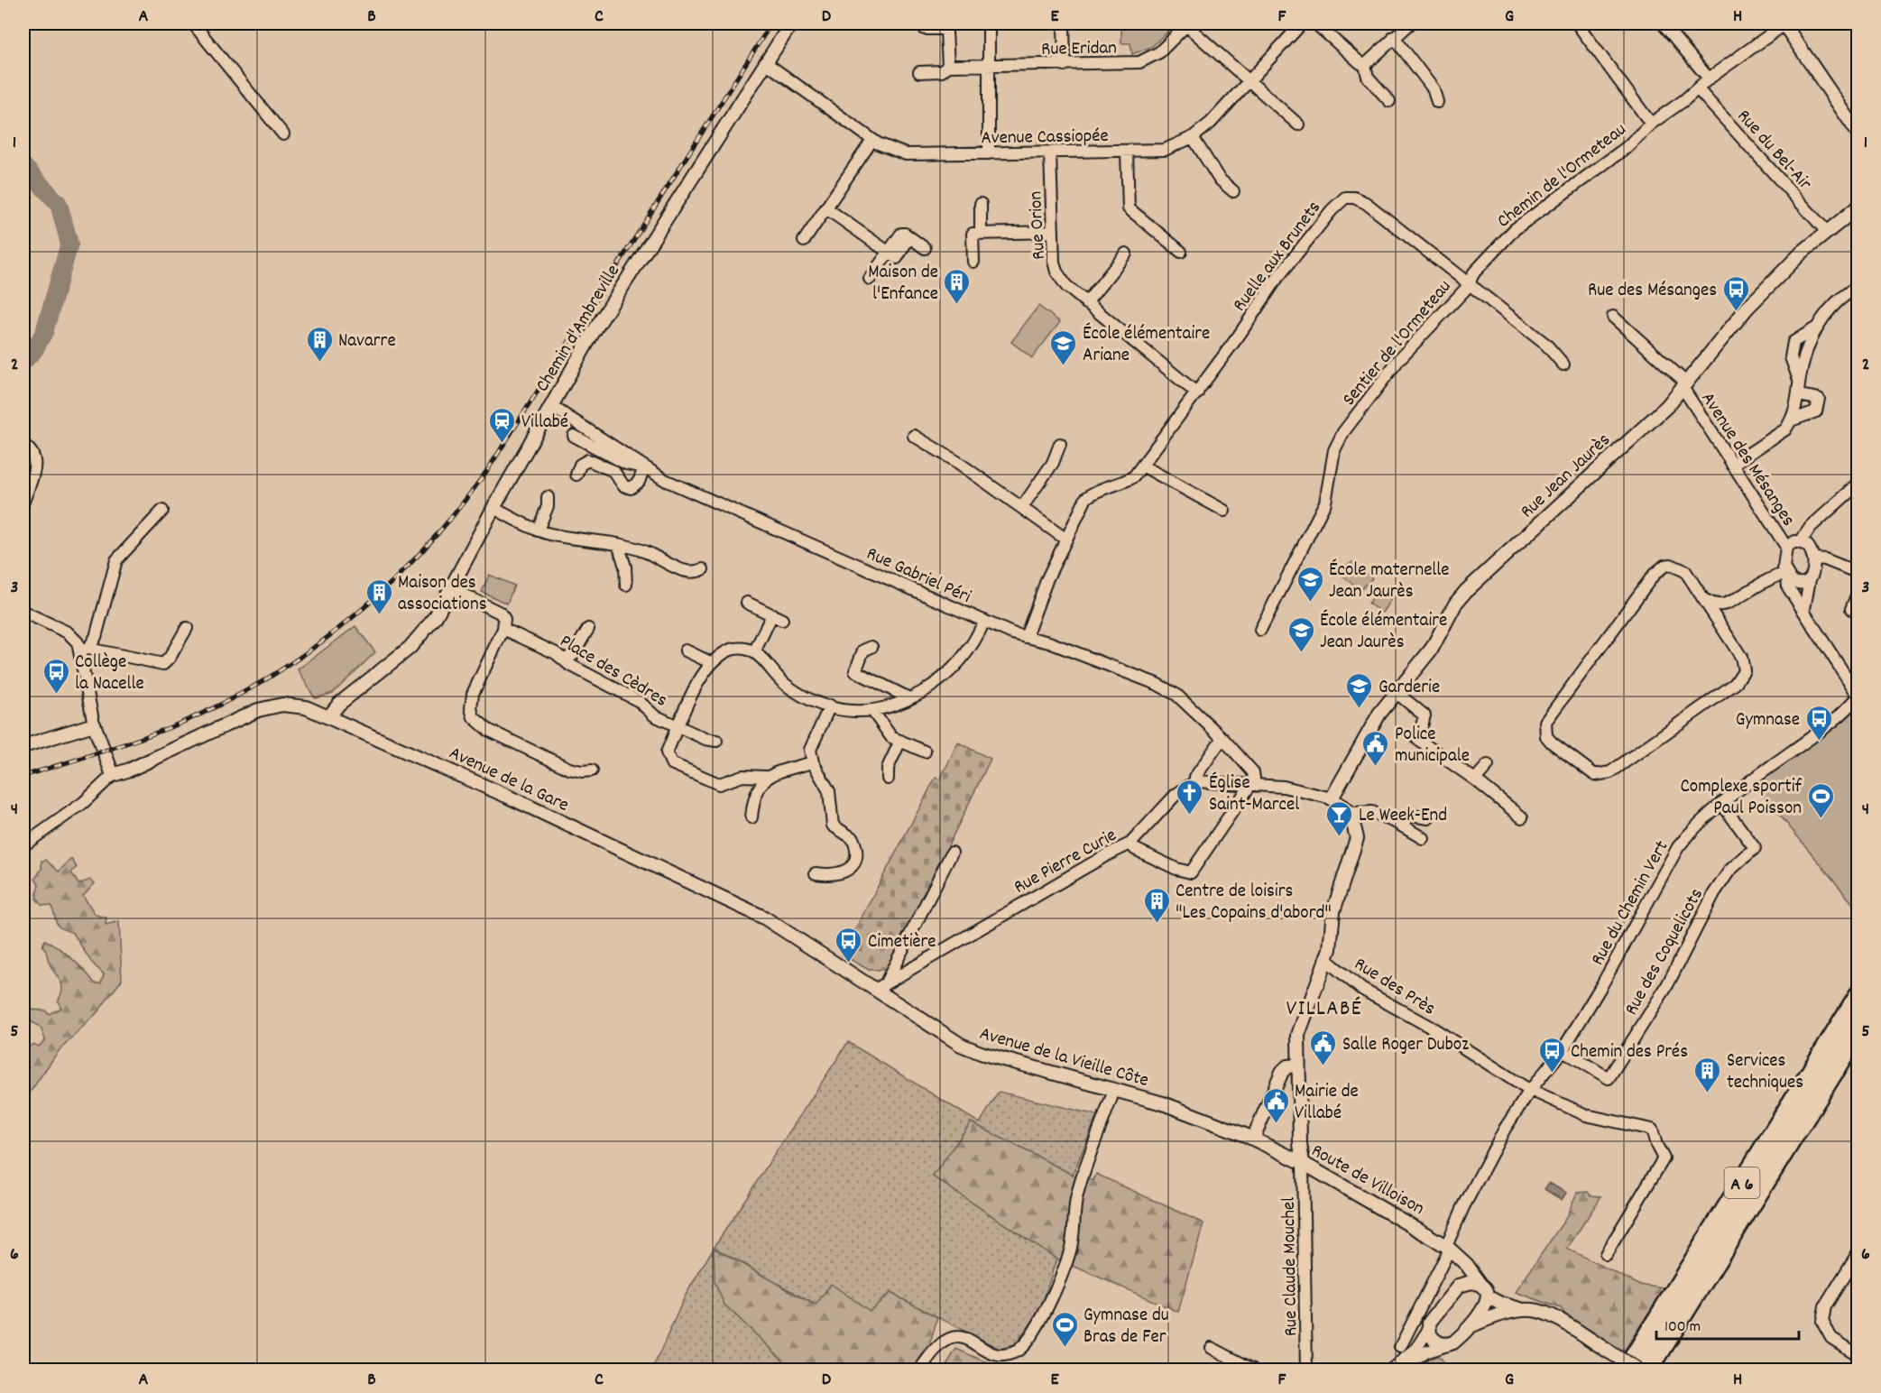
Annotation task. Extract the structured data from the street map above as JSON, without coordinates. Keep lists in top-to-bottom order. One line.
{"streets":{"highway":["A 6"],"street":["Rue Eridan","Avenue Cassiopée","Rue du Bel-Air","Chemin de l'Ormeteau","Rue Orion","Ruelle aux Brunets","Chemin d'Ambreville","Sentier de l'Ormeteau","Avenue des Mésanges","Rue Jean Jaurès","Rue Gabriel Péri","Place des Cèdres","Avenue de la Gare","Rue Pierre Curie","Rue du Chemin Vert","Rue des Coquelicots","Rue des Près","Avenue de la Vieille Côte","Route de Villoison","Rue Claude Mouchel"]},"crossings":[["Avenue Cassiopée","Rue Orion"],["Avenue Cassiopée","Chemin d'Ambreville"],["Rue du Bel-Air","Chemin de l'Ormeteau"],["Rue du Bel-Air","Rue Jean Jaurès"],["Chemin de l'Ormeteau","Ruelle aux Brunets"],["Chemin de l'Ormeteau","Sentier de l'Ormeteau"],["Rue Orion","Ruelle aux Brunets"],["Ruelle aux Brunets","Sentier de l'Ormeteau"],["Ruelle aux Brunets","Rue Gabriel Péri"],["Chemin d'Ambreville","Rue Gabriel Péri"],["Chemin d'Ambreville","Avenue de la Gare"],["Avenue des Mésanges","Rue Jean Jaurès"],["Avenue de la Gare","Rue Pierre Curie"],["Avenue de la Gare","Avenue de la Vieille Côte"],["Rue Pierre Curie","Avenue de la Vieille Côte"],["Rue du Chemin Vert","Rue des Coquelicots"],["Rue du Chemin Vert","Rue des Près"],["Rue du Chemin Vert","Route de Villoison"],["Avenue de la Vieille Côte","Route de Villoison"],["Route de Villoison","Rue Claude Mouchel"]],"districts":["VILLABÉ"],"places":{"building":["Maison de l'Enfance","Navarre","Maison des associations","Centre de loisirs \"Les Copains d'abord\"","Services techniques"],"bus stop":["Rue des Mésanges","Collège la Nacelle","Gymnase","Cimetière","Chemin des Prés"],"school or university":["École élémentaire Ariane","École maternelle Jean Jaurès","École élémentaire Jean Jaurès","Garderie"],"station":["Villabé"],"public building":["Police municipale","Salle Roger Duboz","Mairie de Villabé"],"church":["Église Saint-Marcel"],"sports":["Complexe sportif Paul Poisson","Gymnase du Bras de Fer"],"bar":["Le Week-End"]},"scale_bar":"100 m","grid":{"columns":["A","B","C","D","E","F","G","H"],"rows":["1","2","3","4","5","6"]}}
